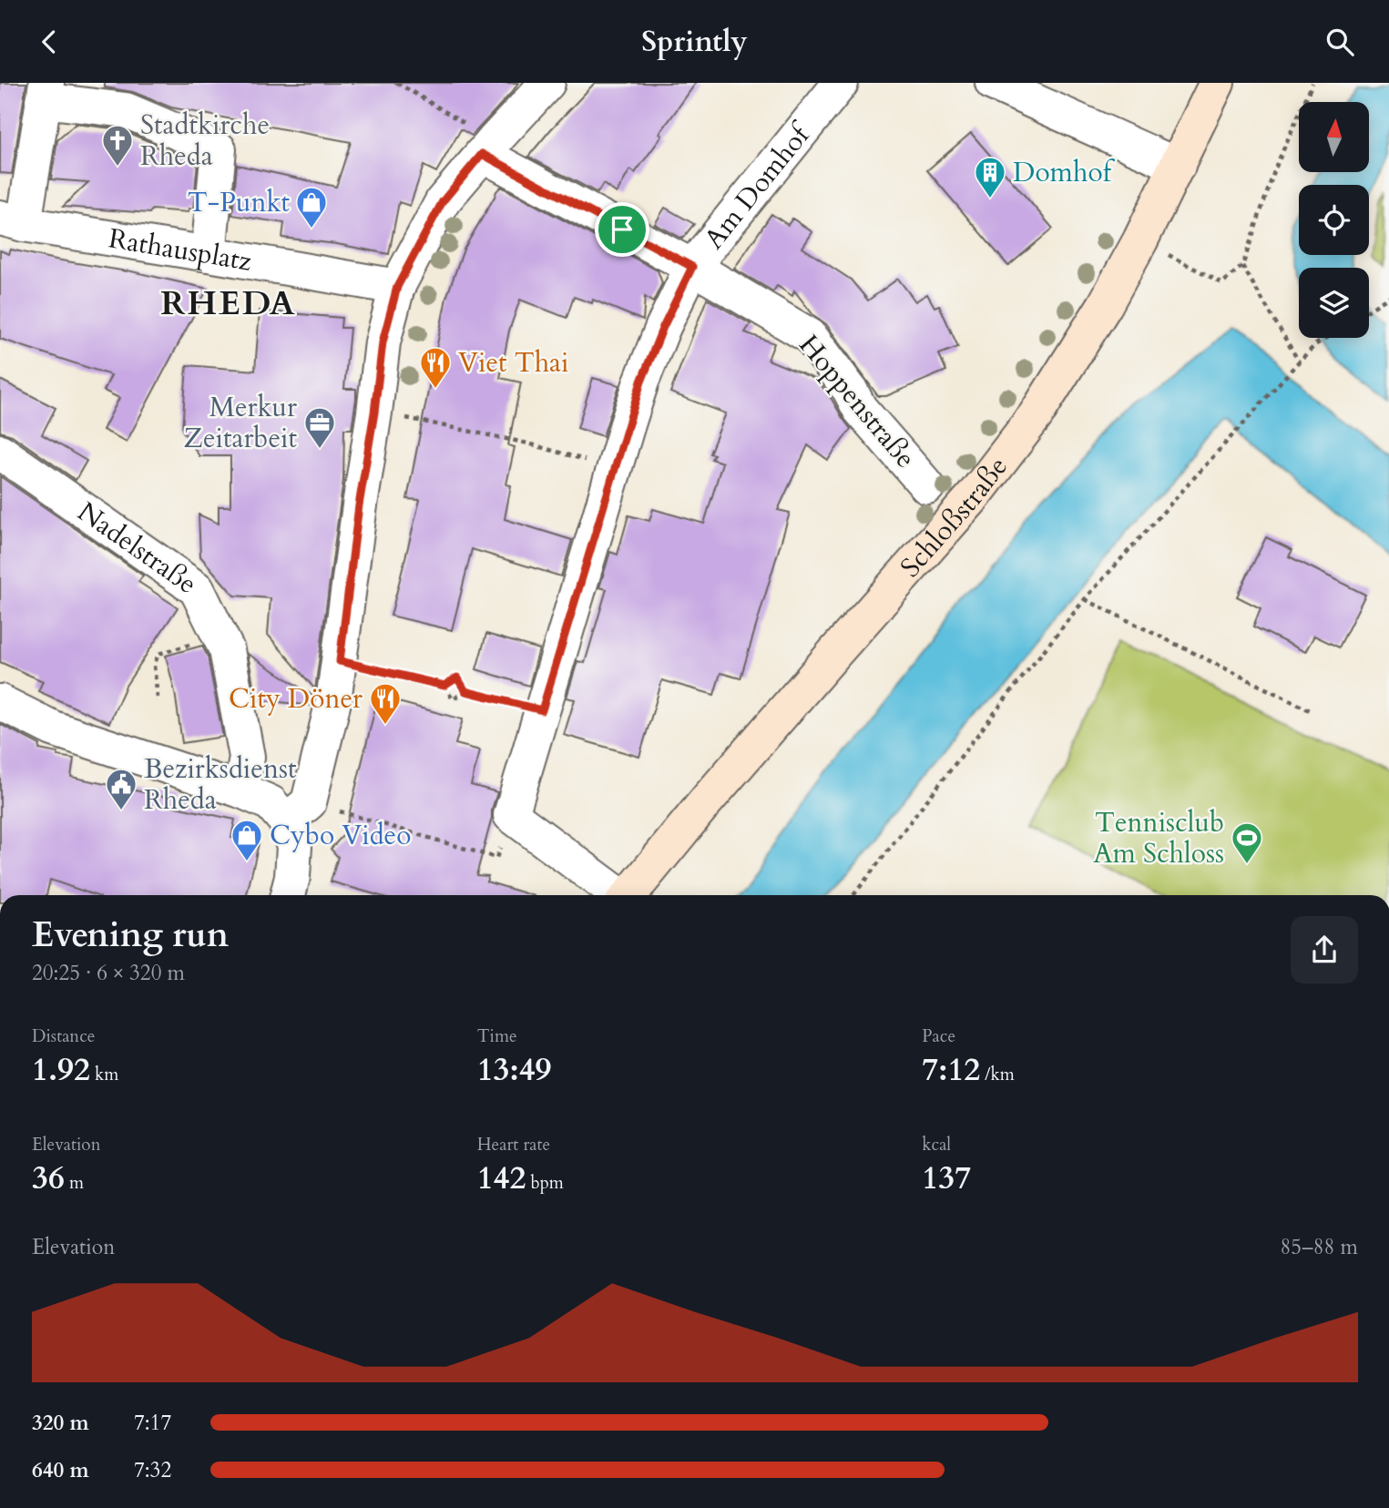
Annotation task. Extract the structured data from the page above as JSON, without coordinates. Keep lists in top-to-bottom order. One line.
{"streets":{"street":["Am Domhof","Rathausplatz","Hoppenstraße","Schloßstraße","Nadelstraße"]},"crossings":[["Am Domhof","Hoppenstraße"]],"districts":["RHEDA"],"places":{"church":["Stadtkirche Rheda"],"building":["Domhof"],"shop":["T-Punkt","Cybo Video"],"restaurant":["Viet Thai","City Döner"],"office":["Merkur Zeitarbeit"],"public building":["Bezirksdienst Rheda"],"sports":["Tennisclub Am Schloss"]},"north":"top","page":{"header":"Sprintly","heading":["Evening run","20:25 · 6 × 320 m"],"stats":[["Distance","1.92 km"],["Time","13:49"],["Pace","7:12 /km"],["Elevation","36 m"],["Heart rate","142 bpm"],["kcal","137"]],"chart":["Elevation","85–88 m"],"list":[{"name":"320 m","note":"7:17"},{"name":"640 m","note":"7:32"}]}}
